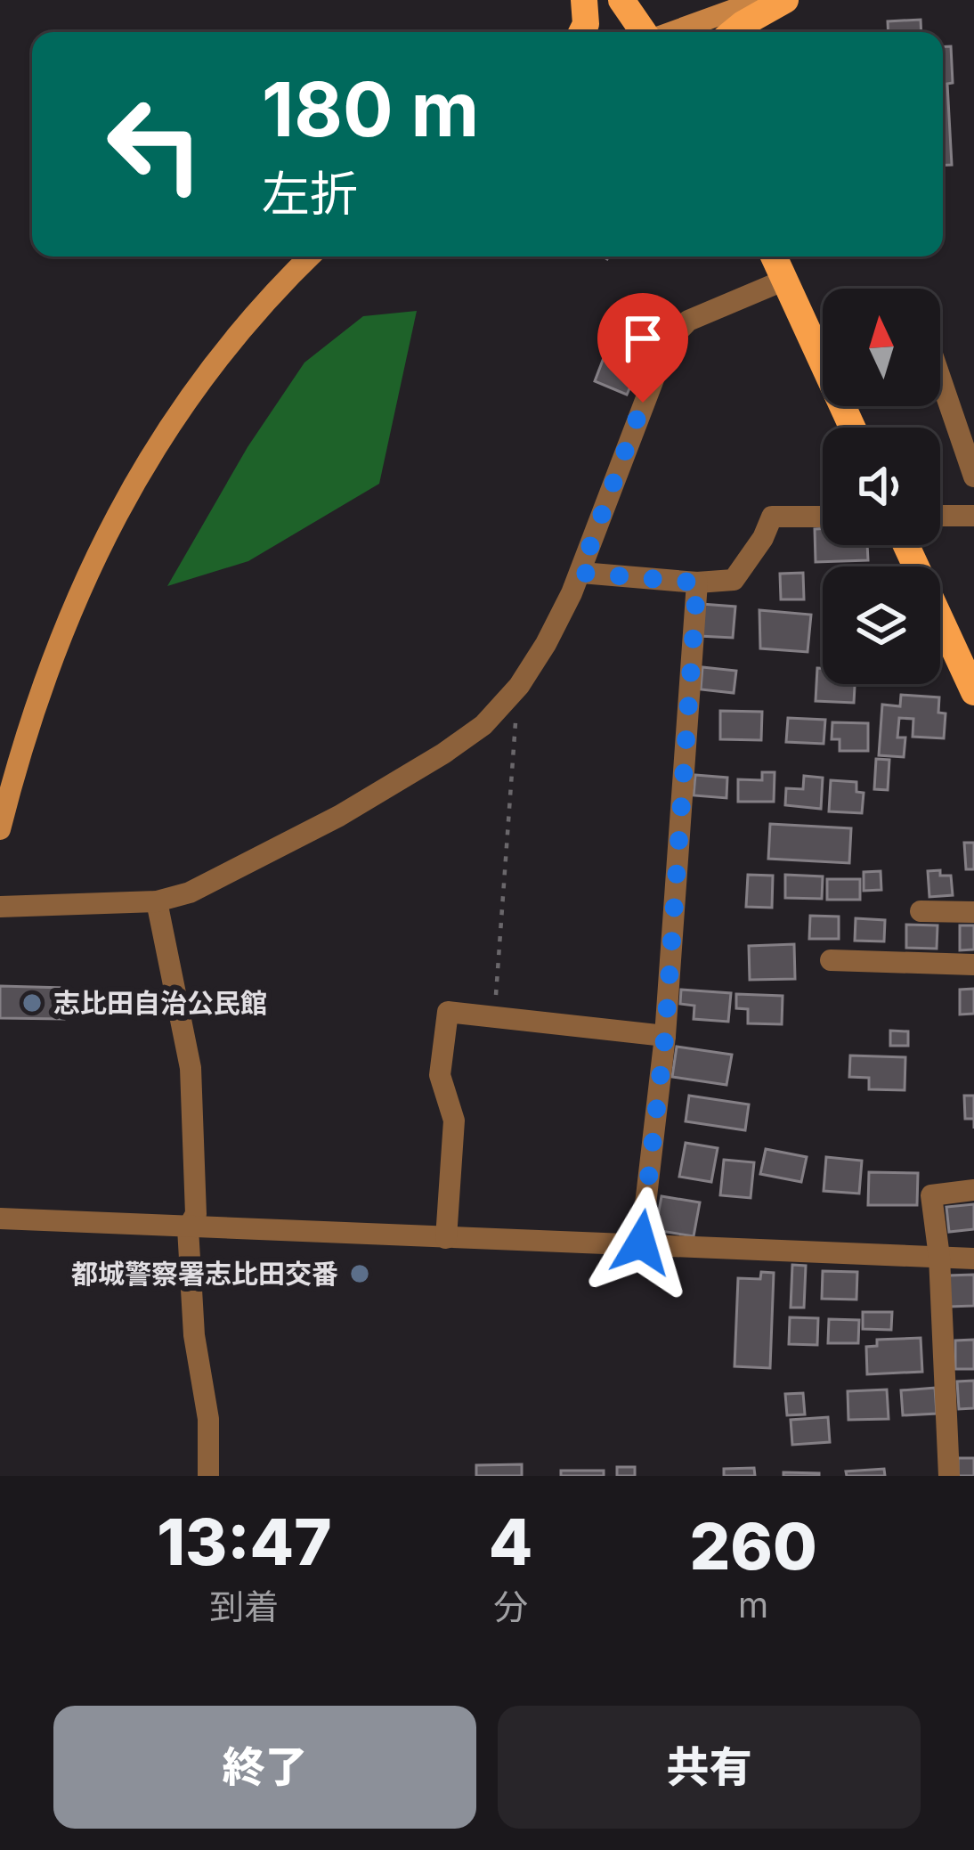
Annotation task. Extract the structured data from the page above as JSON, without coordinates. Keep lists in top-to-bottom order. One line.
{"places":["志比田自治公民館","都城警察署志比田交番"],"north":"top","page":{"turn":["180 m","左折"],"eta":["13:47","到着","4","分","260","m"],"buttons":["終了","共有"]}}
